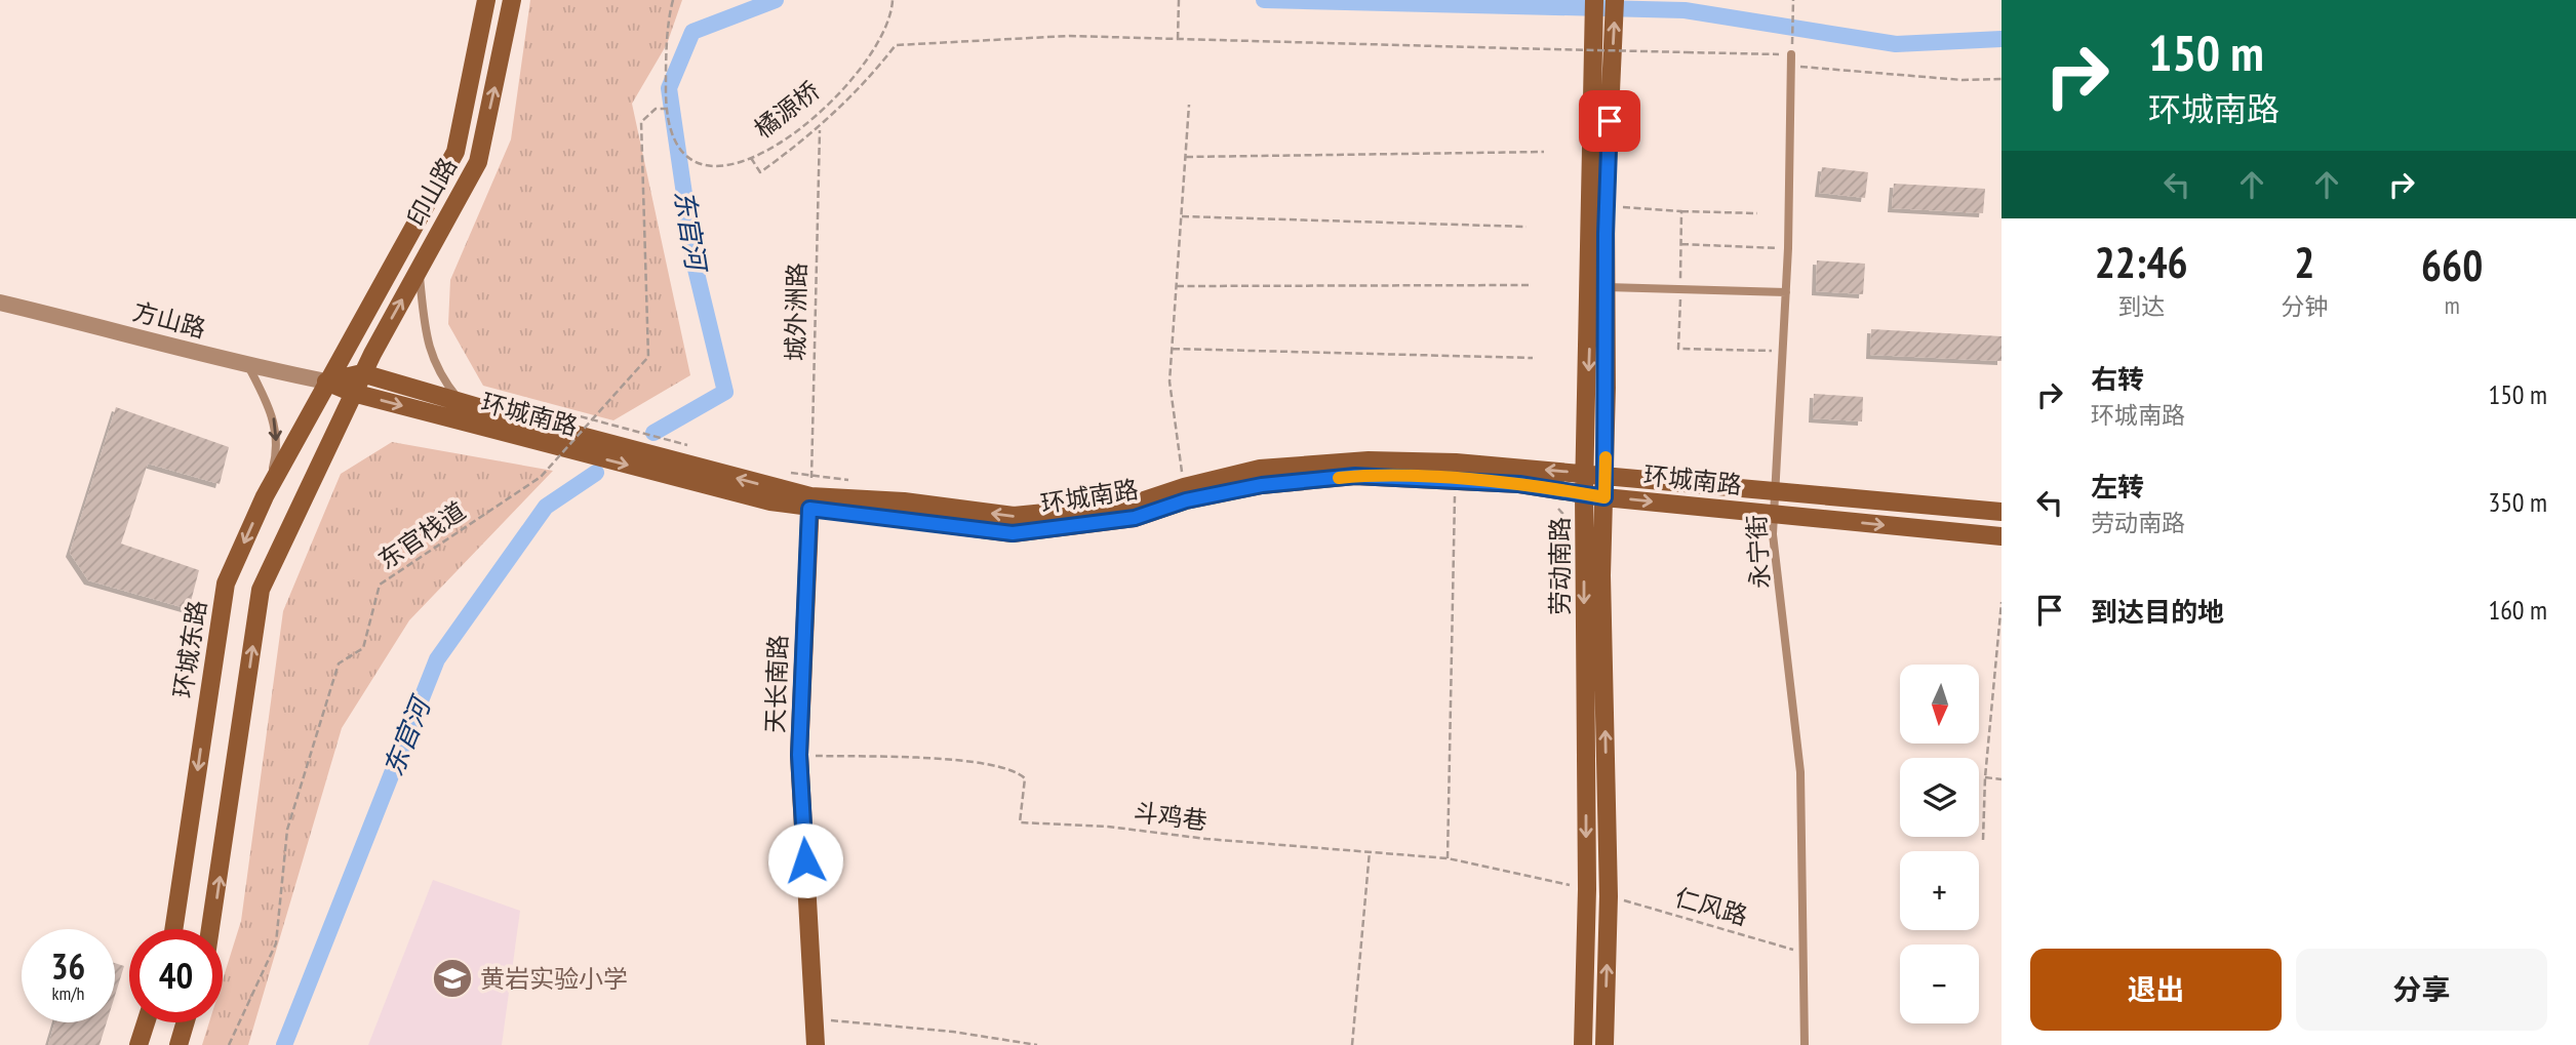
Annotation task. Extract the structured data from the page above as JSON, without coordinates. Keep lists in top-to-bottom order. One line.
{"streets":{"main road":["印山路","环城南路","劳动南路","环城东路","天长南路"],"street":["方山路"],"lane":["永宁街"],"path":["橘源桥","城外洲路","东官栈道","斗鸡巷","仁风路"]},"crossings":[["橘源桥","东官栈道"],["印山路","方山路"],["印山路","环城南路"],["印山路","环城东路"],["城外洲路","环城南路"],["城外洲路","天长南路"],["方山路","环城南路"],["方山路","环城东路"],["环城南路","永宁街"],["环城南路","劳动南路"],["环城南路","环城东路"],["环城南路","天长南路"],["永宁街","仁风路"],["劳动南路","斗鸡巷"],["劳动南路","仁风路"],["天长南路","斗鸡巷"]],"water":["东官河"],"places":{"school or university":["黄岩实验小学"]},"north":"bottom","page":{"turn":["150 m","环城南路"],"eta":["22:46","到达","2","分钟","660","m"],"list":[{"name":"右转","note":"环城南路","value":"150 m"},{"name":"左转","note":"劳动南路","value":"350 m"},{"name":"到达目的地","value":"160 m"}],"map_buttons":["+","−"],"speed":"36 km/h","limit":"40","buttons":["退出","分享"]}}
